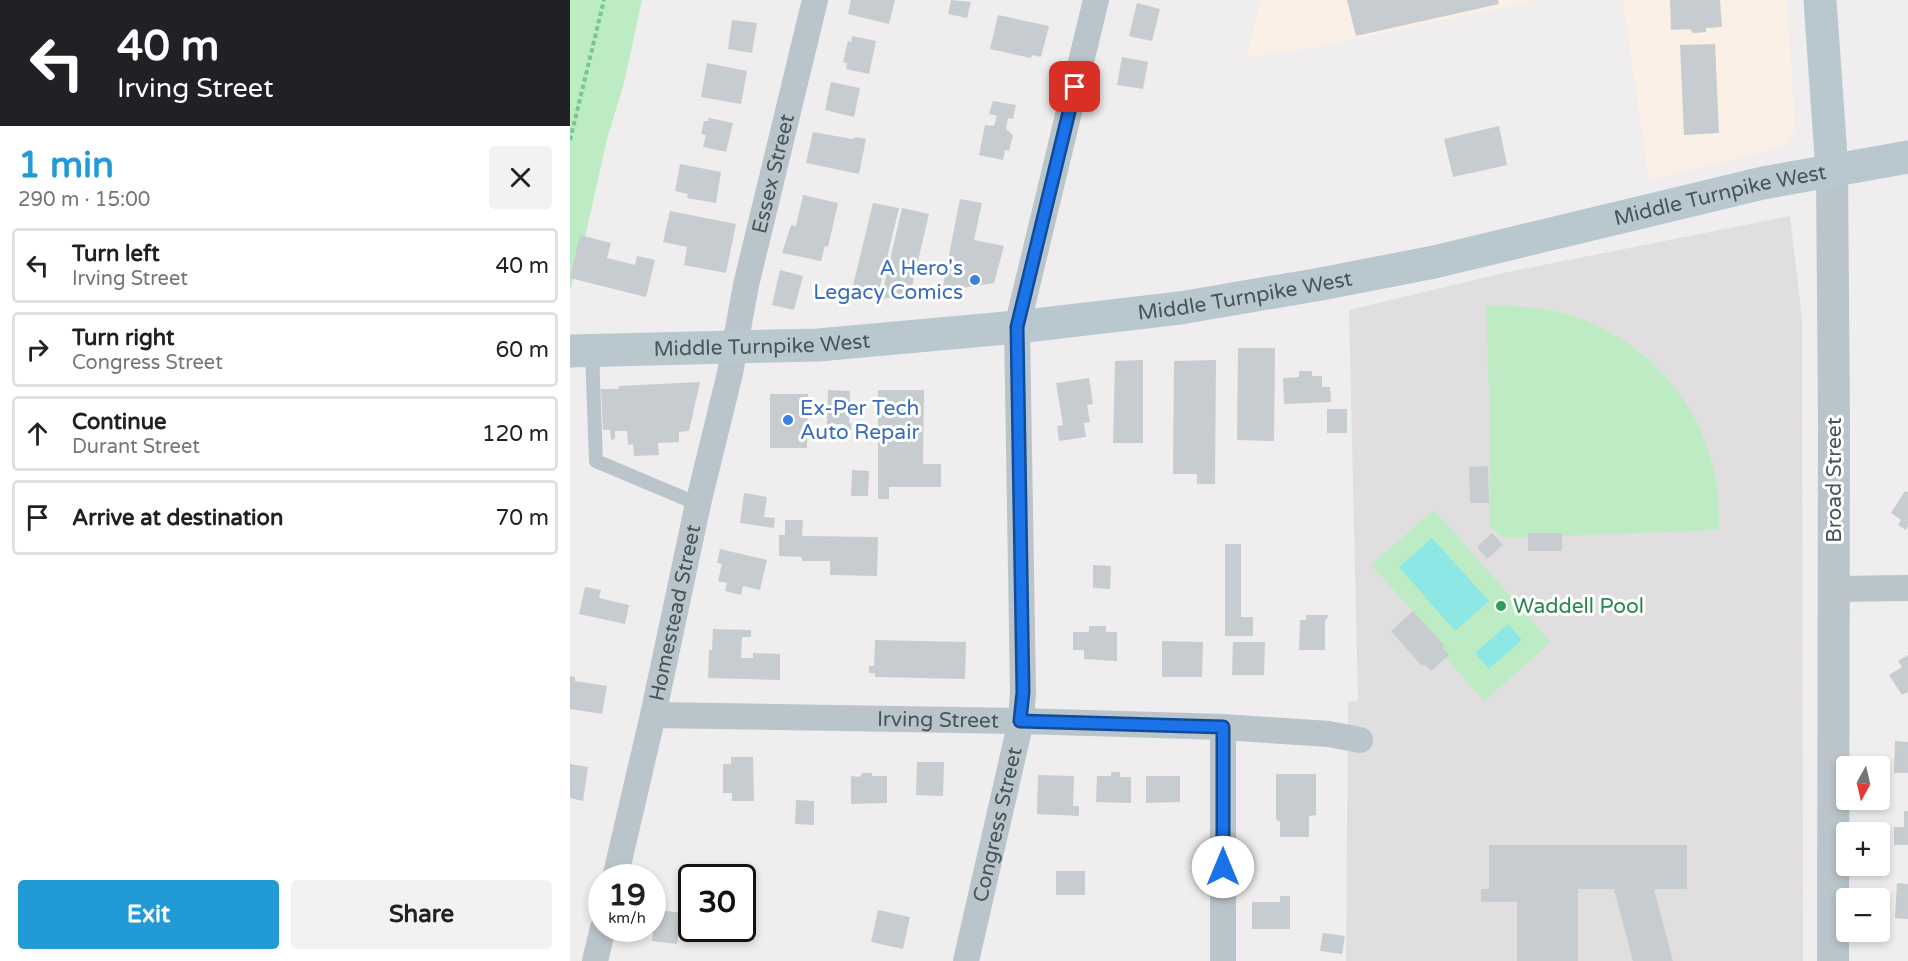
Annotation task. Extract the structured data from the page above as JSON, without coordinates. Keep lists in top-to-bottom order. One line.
{"streets":{"main road":["Middle Turnpike West","Broad Street"],"street":["Essex Street","Homestead Street","Irving Street","Congress Street"]},"crossings":[["Essex Street","Middle Turnpike West"],["Essex Street","Homestead Street"],["Middle Turnpike West","Broad Street"],["Middle Turnpike West","Homestead Street"],["Middle Turnpike West","Congress Street"],["Homestead Street","Irving Street"],["Irving Street","Congress Street"]],"places":["A Hero's Legacy Comics","Ex-Per Tech Auto Repair","Waddell Pool"],"north":"bottom","page":{"turn":["40 m","Irving Street"],"heading":["1 min","290 m · 15:00"],"list":[{"name":"Turn left","note":"Irving Street","value":"40 m"},{"name":"Turn right","note":"Congress Street","value":"60 m"},{"name":"Continue","note":"Durant Street","value":"120 m"},{"name":"Arrive at destination","value":"70 m"}],"map_buttons":["+","−"],"speed":"19 km/h","limit":"30","buttons":["Exit","Share"]}}
